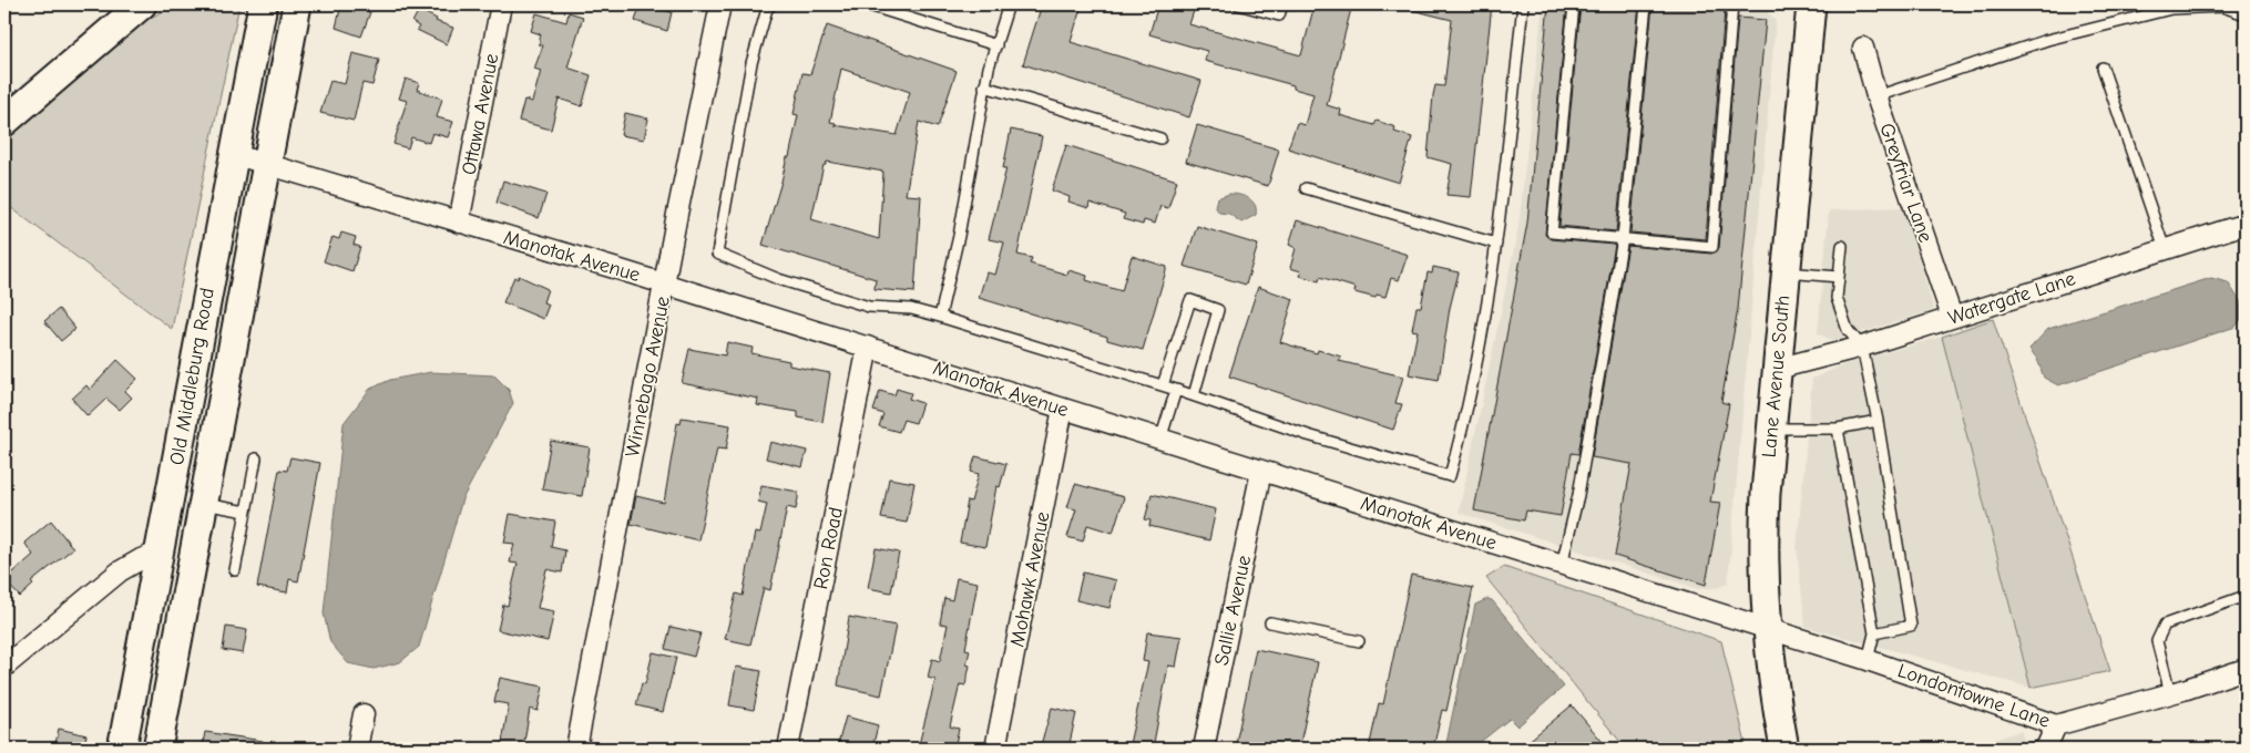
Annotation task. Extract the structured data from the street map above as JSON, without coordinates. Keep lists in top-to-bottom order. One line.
{"streets":{"main road":["Old Middleburg Road","Lane Avenue South"],"street":["Ottawa Avenue","Greyfriar Lane","Manotak Avenue","Watergate Lane","Winnebago Avenue","Ron Road","Mohawk Avenue","Sallie Avenue","Londontowne Lane"]},"crossings":[["Ottawa Avenue","Manotak Avenue"],["Greyfriar Lane","Watergate Lane"],["Manotak Avenue","Old Middleburg Road"],["Manotak Avenue","Winnebago Avenue"],["Manotak Avenue","Lane Avenue South"],["Manotak Avenue","Ron Road"],["Manotak Avenue","Mohawk Avenue"],["Manotak Avenue","Sallie Avenue"],["Manotak Avenue","Londontowne Lane"],["Watergate Lane","Lane Avenue South"],["Lane Avenue South","Londontowne Lane"]]}
